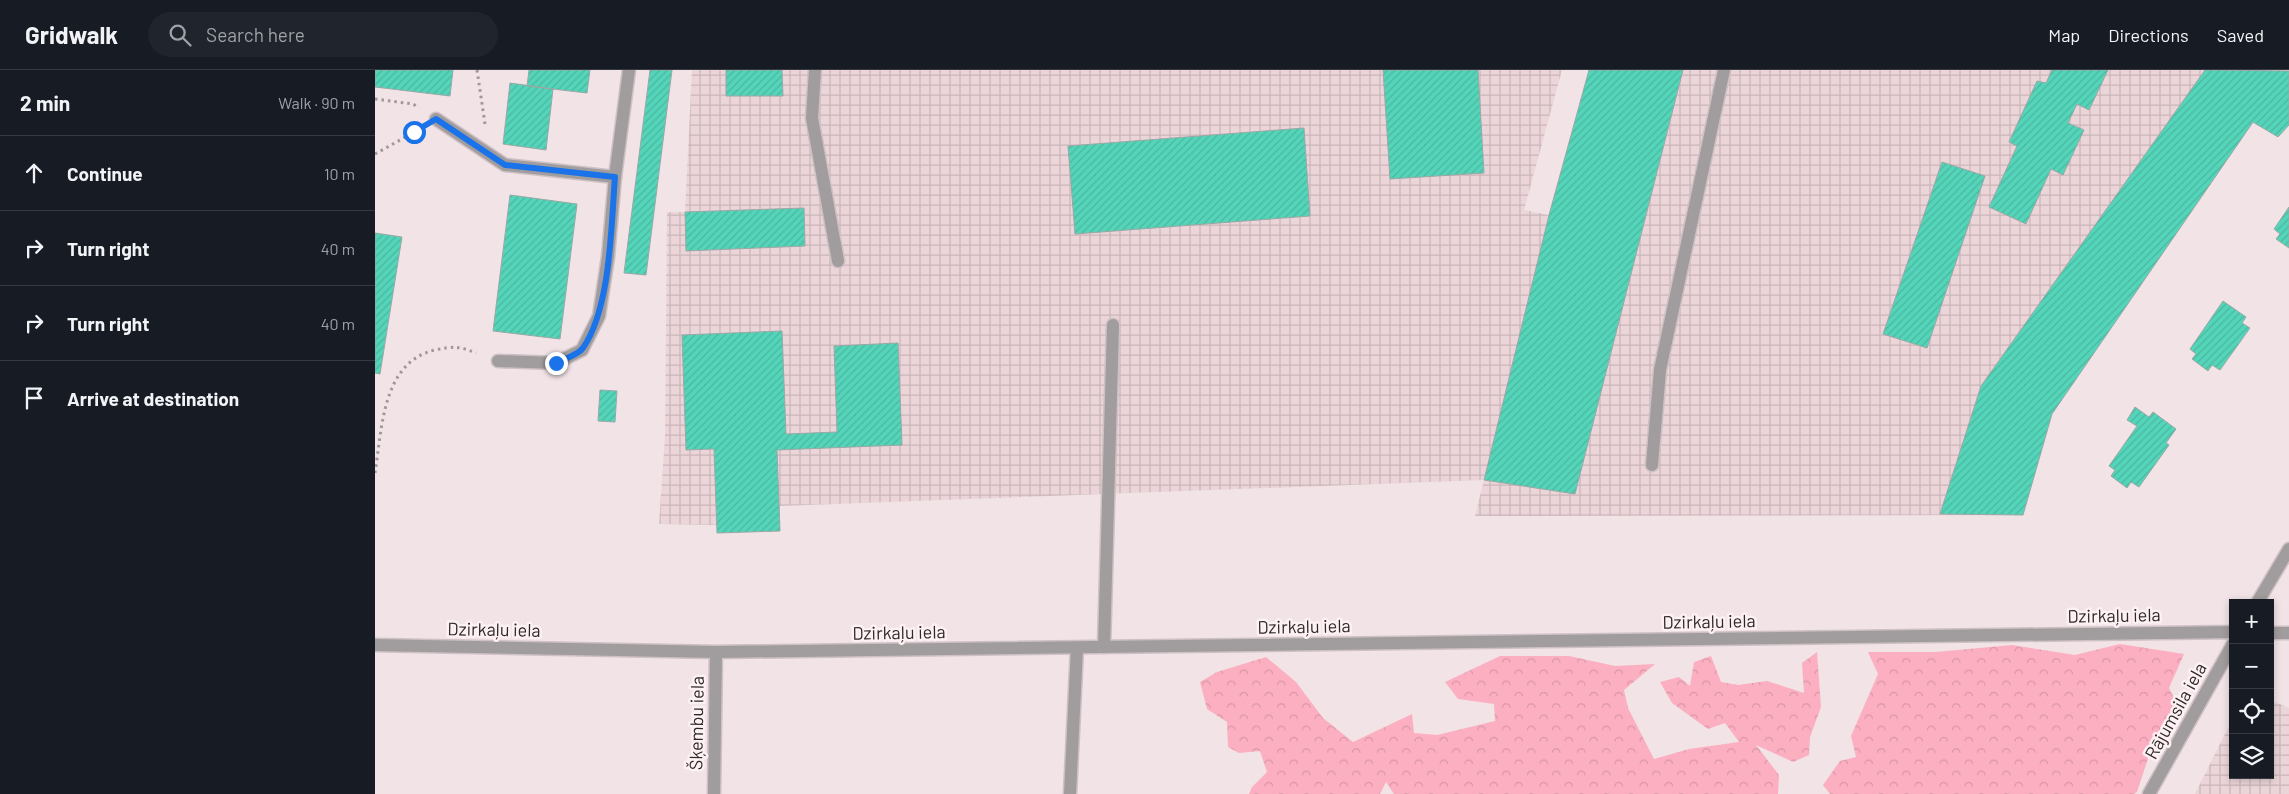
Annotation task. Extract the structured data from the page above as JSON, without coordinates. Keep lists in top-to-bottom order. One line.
{"streets":{"street":["Dzirkaļu iela","Rājumsila iela","Šķembu iela"]},"crossings":[["Dzirkaļu iela","Šķembu iela"]],"page":{"header":"Gridwalk","search":"Search here","nav":["Map","Directions","Saved"],"heading":["2 min","Walk · 90 m"],"list":[["Continue","10 m"],["Turn right","40 m"],["Turn right","40 m"],"Arrive at destination"],"map_buttons":["+","−"]}}
